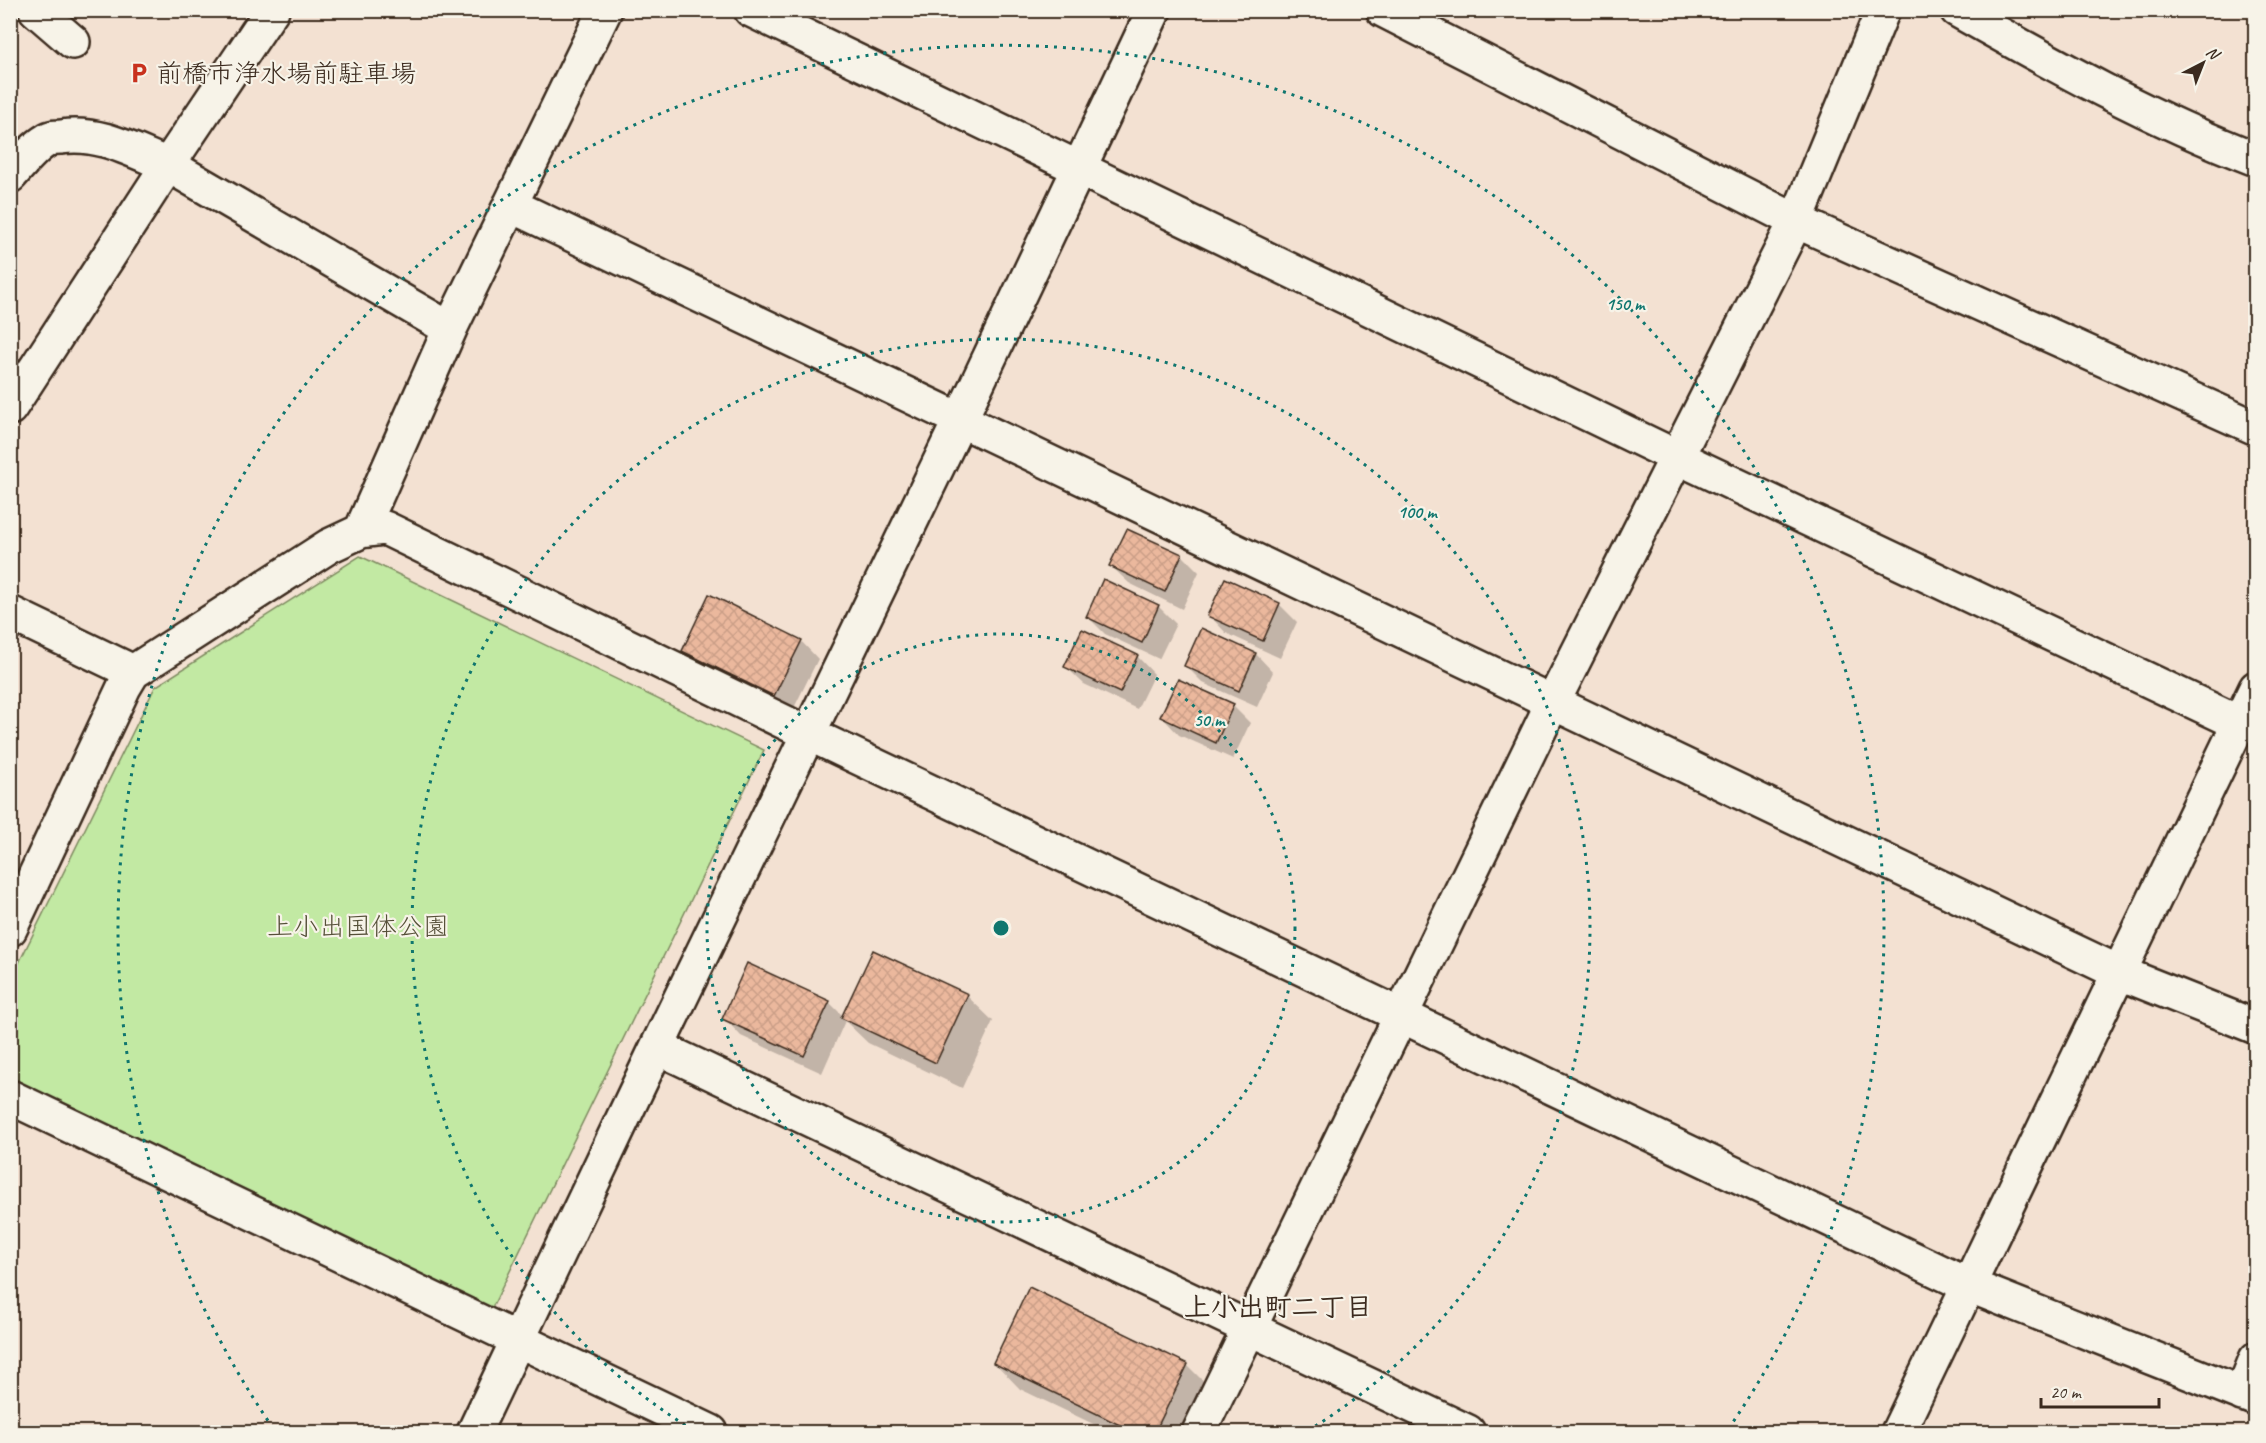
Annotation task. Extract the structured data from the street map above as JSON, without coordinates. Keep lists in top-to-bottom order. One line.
{"districts":["上小出町二丁目"],"parks":["上小出国体公園"],"places":{"parking":["前橋市浄水場前駐車場"]},"scale_bar":"20 m","north":"top right","rings":["150 m","100 m","50 m"]}
